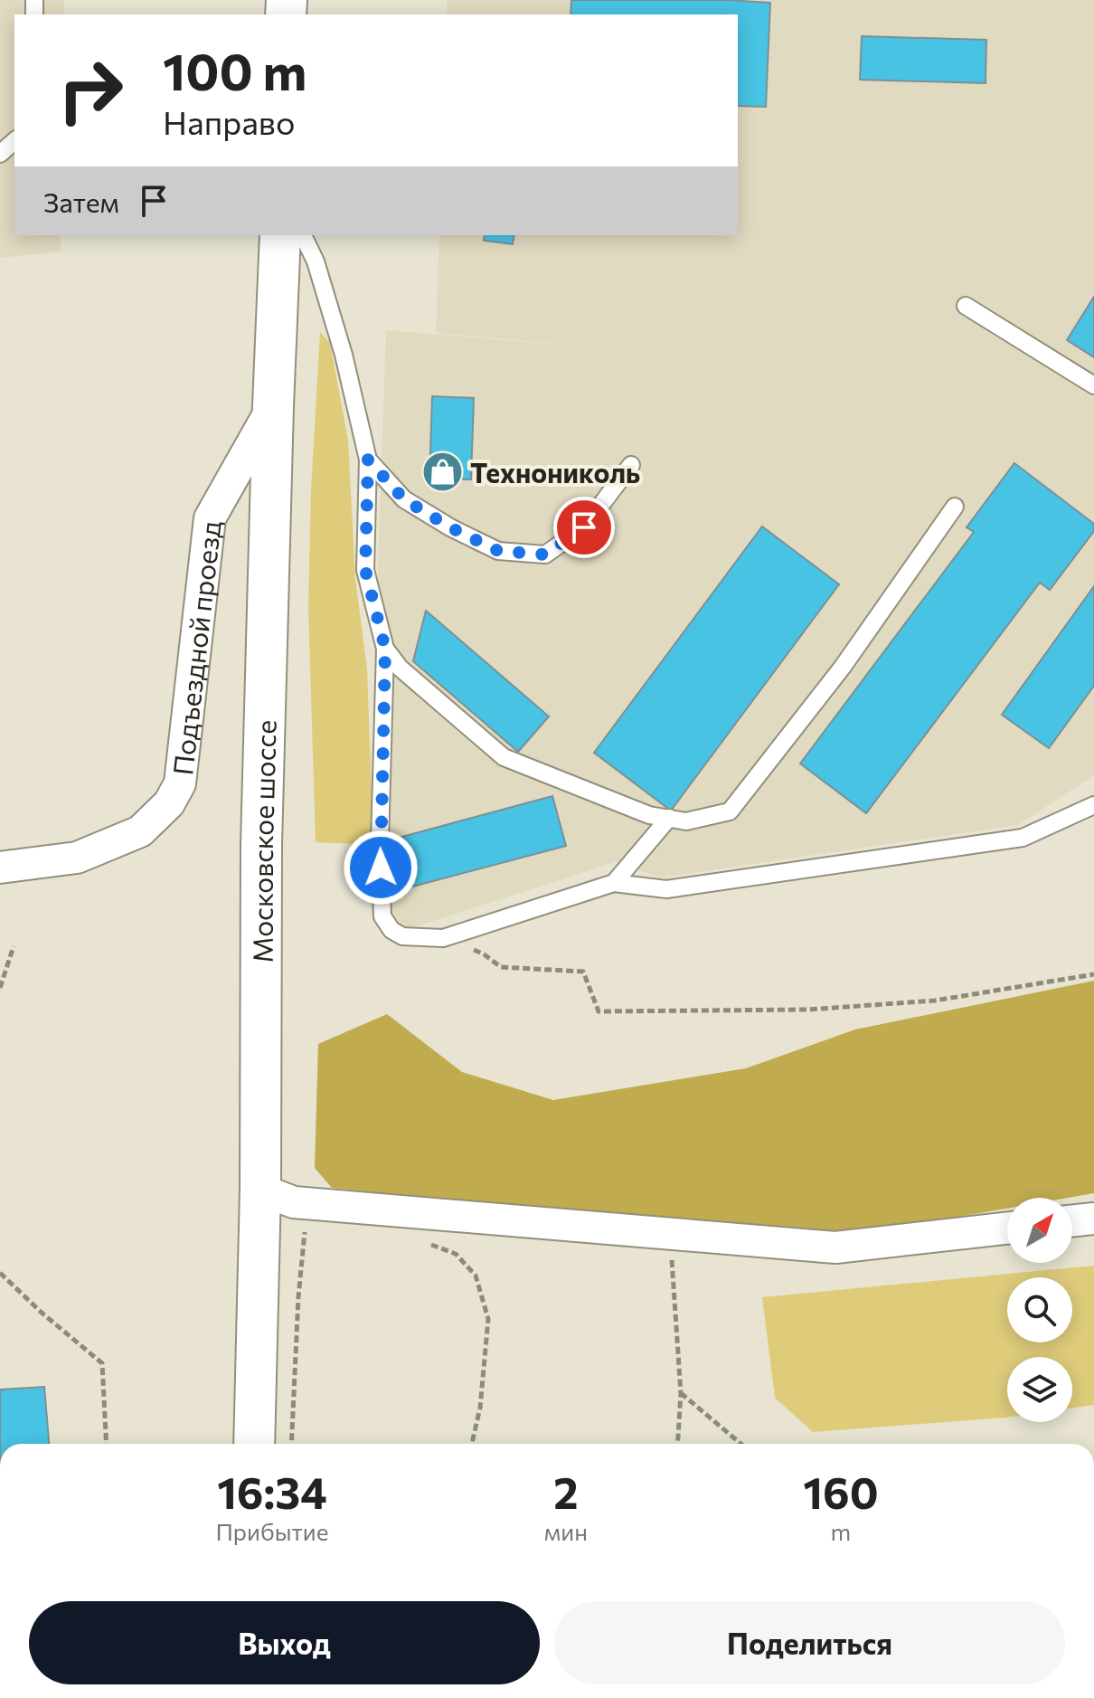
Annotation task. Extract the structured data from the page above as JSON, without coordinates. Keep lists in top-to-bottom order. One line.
{"streets":{"main road":["Московское шоссе"],"street":["Подъездной проезд"]},"crossings":[["Подъездной проезд","Московское шоссе"]],"places":{"shop":["Технониколь"]},"north":"top right","page":{"turn":["100 m","Направо"],"then":"Затем","eta":["16:34","Прибытие","2","мин","160","m"],"buttons":["Выход","Поделиться"]}}
